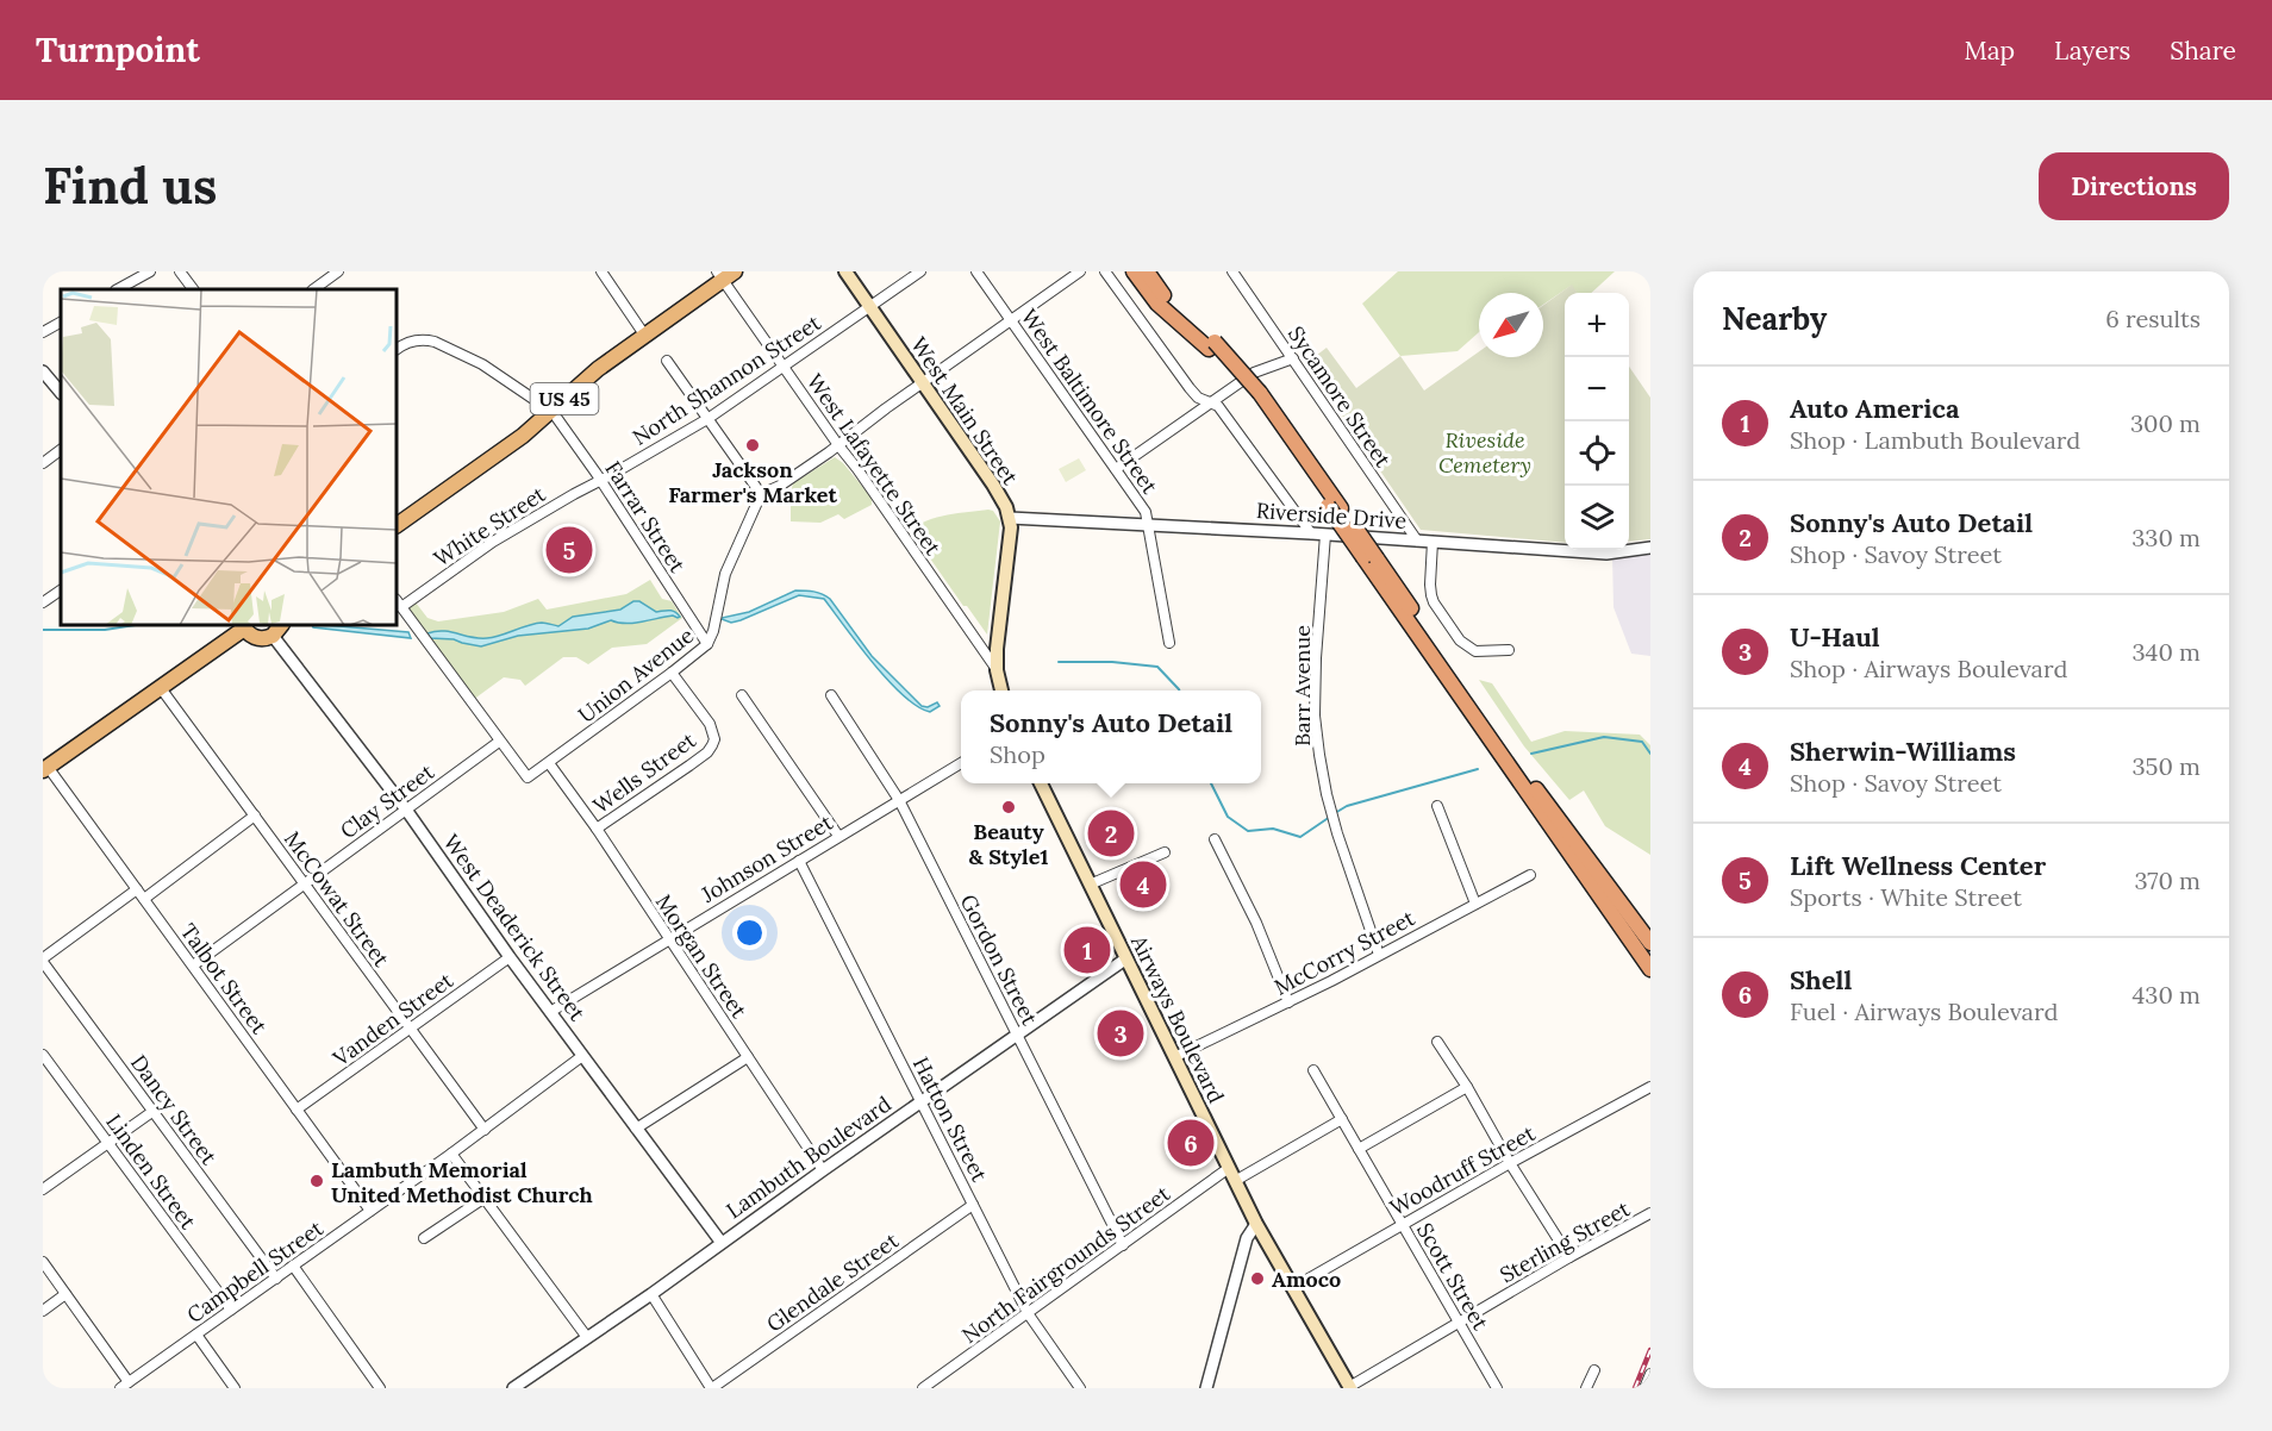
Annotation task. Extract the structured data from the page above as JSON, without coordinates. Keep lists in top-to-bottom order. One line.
{"streets":{"main road":["US 45","West Main Street","Airways Boulevard"],"street":["North Shannon Street","Sycamore Street","West Baltimore Street","West Lafayette Street","Riverside Drive","Farrar Street","White Street","Union Avenue","Barr Avenue","Wells Street","Clay Street","Johnson Street","McCowat Street","West Deaderick Street","McCorry Street","Morgan Street","Gordon Street","Talbot Street","Vanden Street","Dancy Street","Hatton Street","Lambuth Boulevard","Woodruff Street","Linden Street","Sterling Street","North Fairgrounds Street","Campbell Street","Scott Street","Glendale Street"]},"crossings":[["North Shannon Street","West Main Street"],["North Shannon Street","West Lafayette Street"],["North Shannon Street","Farrar Street"],["North Shannon Street","White Street"],["Sycamore Street","Riverside Drive"],["US 45","West Lafayette Street"],["US 45","Farrar Street"],["West Baltimore Street","Riverside Drive"],["West Main Street","West Lafayette Street"],["West Main Street","Riverside Drive"],["Riverside Drive","Barr Avenue"],["Farrar Street","White Street"],["Farrar Street","Union Avenue"],["Union Avenue","Wells Street"],["Union Avenue","Clay Street"],["Union Avenue","Morgan Street"],["Barr Avenue","McCorry Street"],["Wells Street","Morgan Street"],["Clay Street","McCowat Street"],["Clay Street","West Deaderick Street"],["Clay Street","Talbot Street"],["Johnson Street","West Deaderick Street"],["Johnson Street","Morgan Street"],["Johnson Street","Gordon Street"],["Johnson Street","Hatton Street"],["McCowat Street","Vanden Street"],["McCowat Street","Campbell Street"],["West Deaderick Street","Vanden Street"],["West Deaderick Street","Lambuth Boulevard"],["West Deaderick Street","Campbell Street"],["McCorry Street","Airways Boulevard"],["Morgan Street","Lambuth Boulevard"],["Gordon Street","Lambuth Boulevard"],["Gordon Street","North Fairgrounds Street"],["Talbot Street","Vanden Street"],["Talbot Street","Campbell Street"],["Airways Boulevard","Lambuth Boulevard"],["Airways Boulevard","Woodruff Street"],["Airways Boulevard","Sterling Street"],["Airways Boulevard","North Fairgrounds Street"],["Dancy Street","Campbell Street"],["Hatton Street","Lambuth Boulevard"],["Hatton Street","North Fairgrounds Street"],["Hatton Street","Glendale Street"],["Woodruff Street","Scott Street"],["Linden Street","Campbell Street"],["Sterling Street","Scott Street"]],"parks":["Riveside Cemetery"],"places":["Jackson Farmer's Market","Beauty & Style1","Lambuth Memorial United Methodist Church","Amoco"],"north":"bottom left","page":{"header":"Turnpoint","nav":["Map","Layers","Share"],"buttons":"Directions","title":"Find us","heading":["Nearby","6 results"],"map_buttons":["+","−"],"list":[{"mark":"1","name":"Auto America","note":"Shop · Lambuth Boulevard","value":"300 m"},{"mark":"2","name":"Sonny's Auto Detail","note":"Shop · Savoy Street","value":"330 m"},{"mark":"3","name":"U-Haul","note":"Shop · Airways Boulevard","value":"340 m"},{"mark":"4","name":"Sherwin-Williams","note":"Shop · Savoy Street","value":"350 m"},{"mark":"5","name":"Lift Wellness Center","note":"Sports · White Street","value":"370 m"},{"mark":"6","name":"Shell","note":"Fuel · Airways Boulevard","value":"430 m"}],"pins":["5","2","4","1","3","6"],"popup":["Sonny's Auto Detail","Shop"]}}
